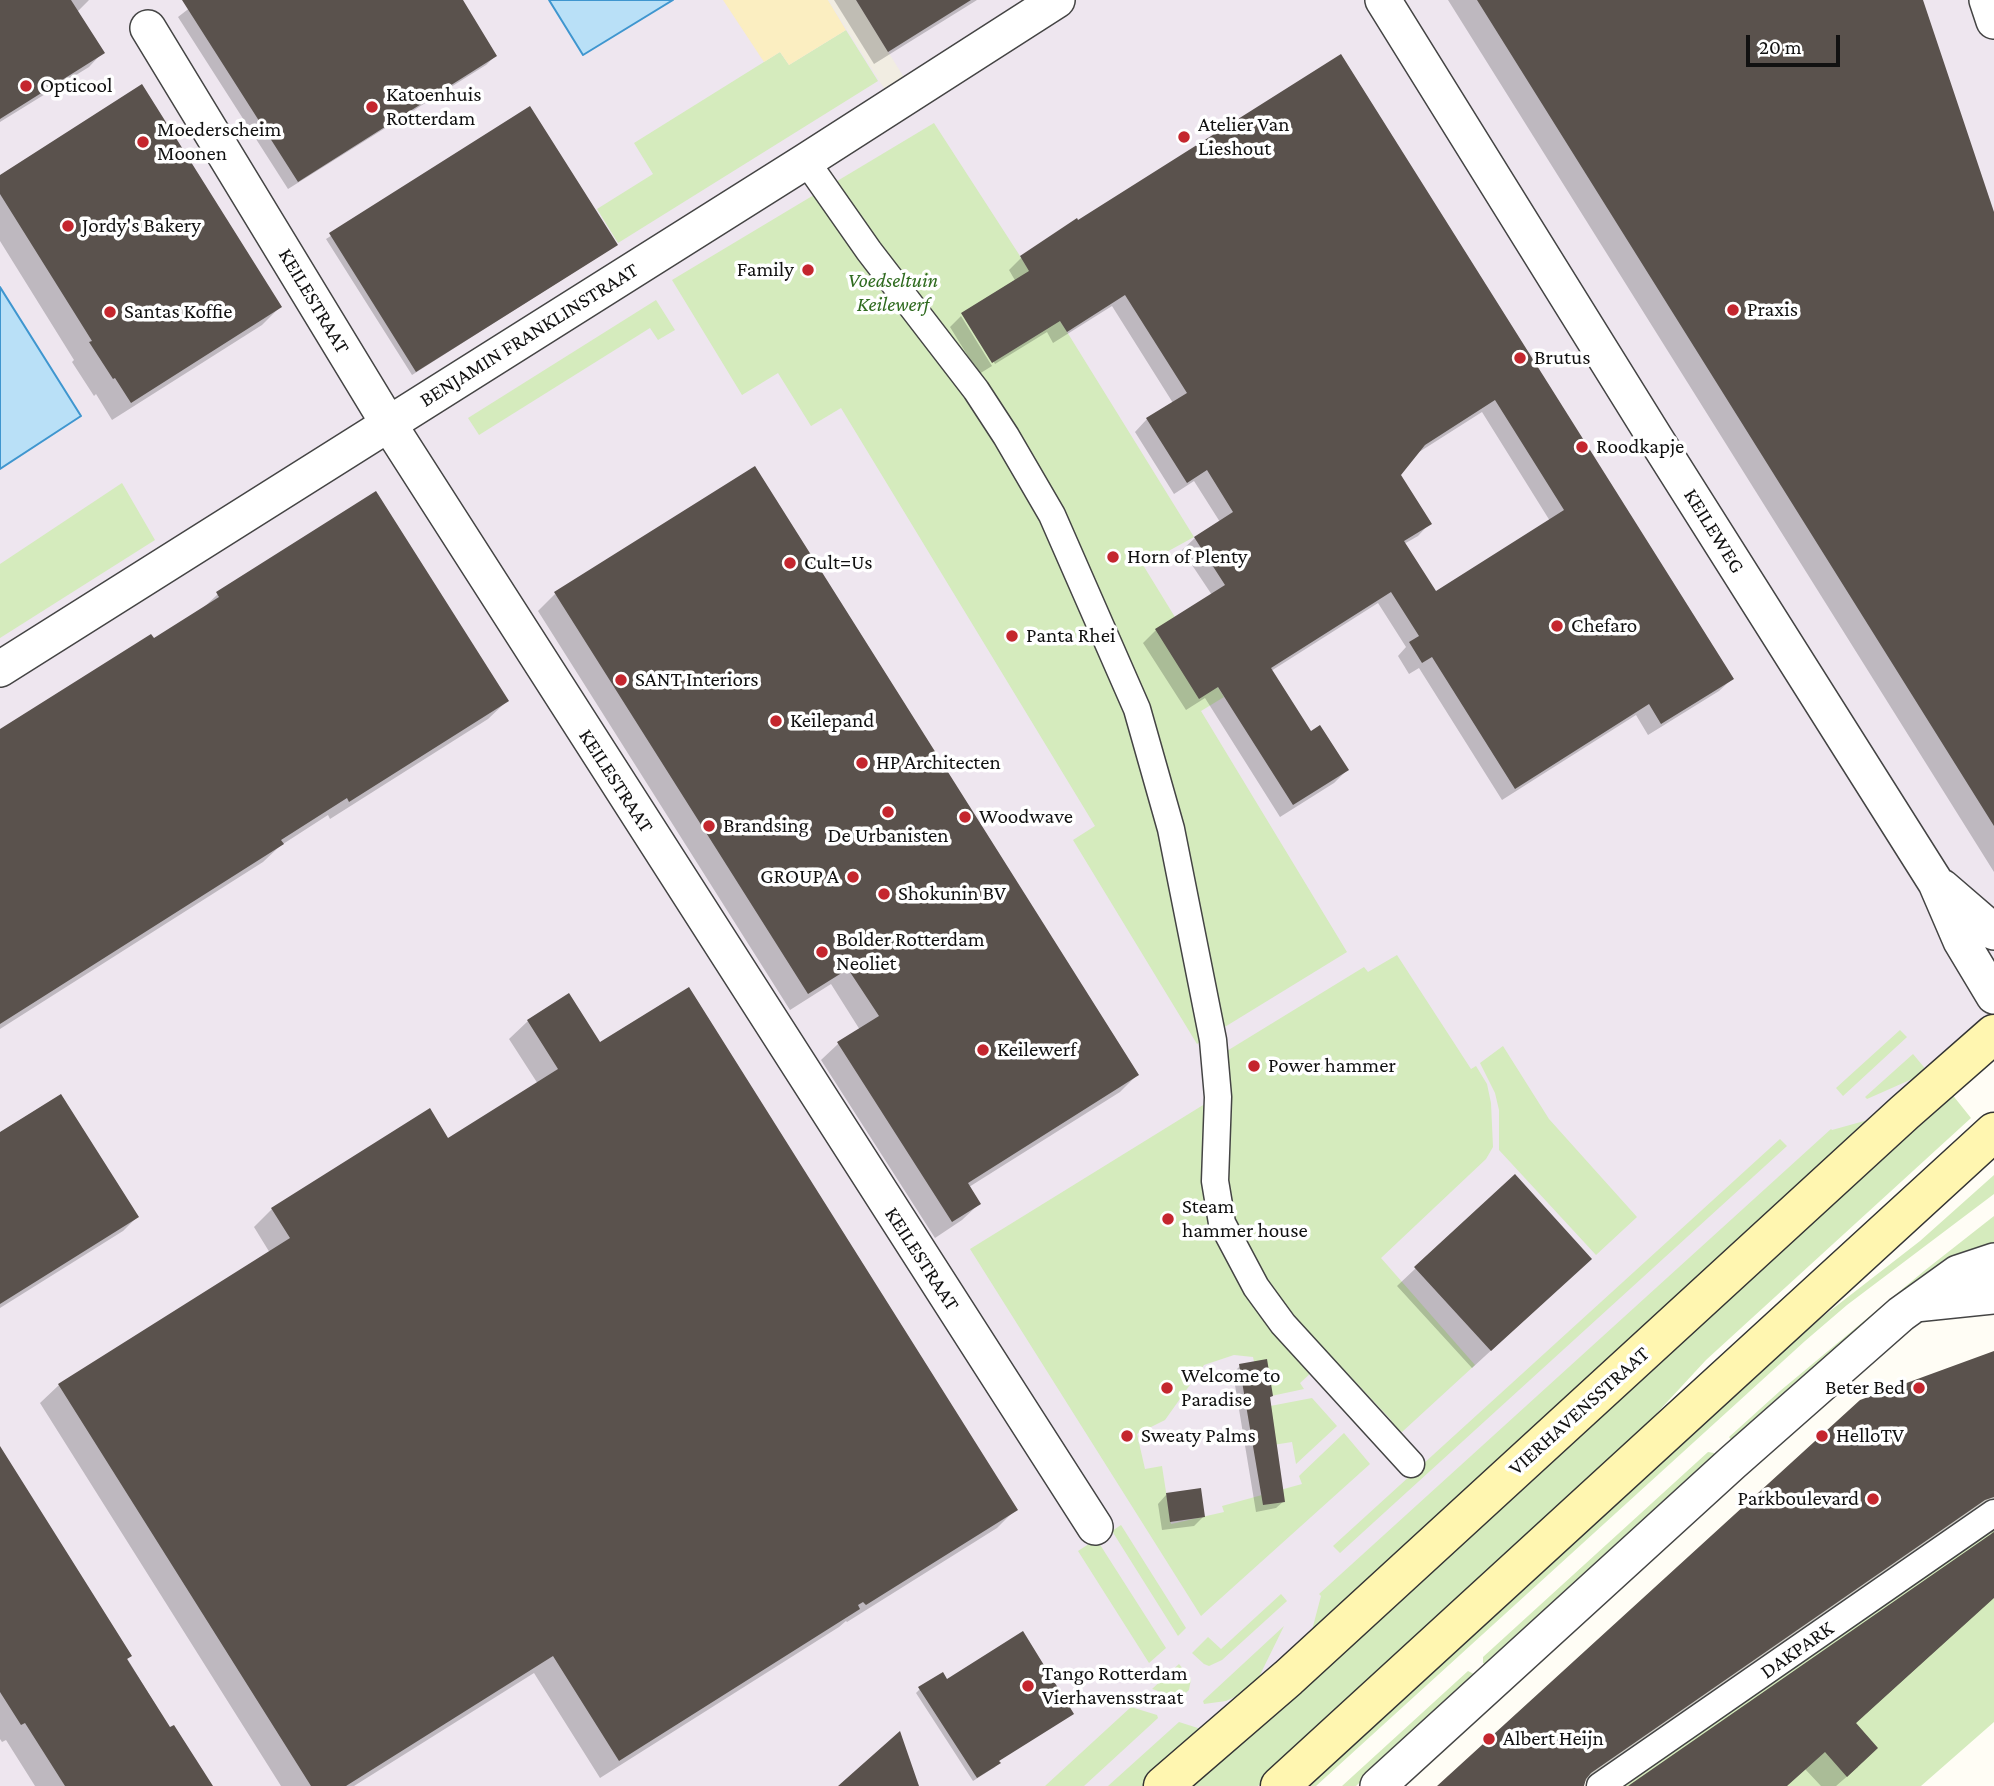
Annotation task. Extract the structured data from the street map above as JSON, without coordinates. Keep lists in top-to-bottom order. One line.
{"streets":{"main road":["VIERHAVENSSTRAAT"],"street":["KEILESTRAAT","BENJAMIN FRANKLINSTRAAT","KEILEWEG","DAKPARK"]},"crossings":[["KEILESTRAAT","BENJAMIN FRANKLINSTRAAT"]],"parks":["Voedseltuin Keilewerf"],"places":["Opticool","Katoenhuis Rotterdam","Atelier Van Lieshout","Moederscheim Moonen","Jordy's Bakery","Family","Praxis","Santas Koffie","Brutus","Roodkapje","Horn of Plenty","Cult=Us","Chefaro","Panta Rhei","SANT Interiors","Keilepand","HP Architecten","De Urbanisten","Woodwave","Brandsing","GROUP A","Shokunin BV","Bolder Rotterdam Neoliet","Keilewerf","Power hammer","Steam hammer house","Welcome to Paradise","Beter Bed","Sweaty Palms","HelloTV","Parkboulevard","Tango Rotterdam Vierhavensstraat","Albert Heijn"],"scale_bar":"20 m"}
